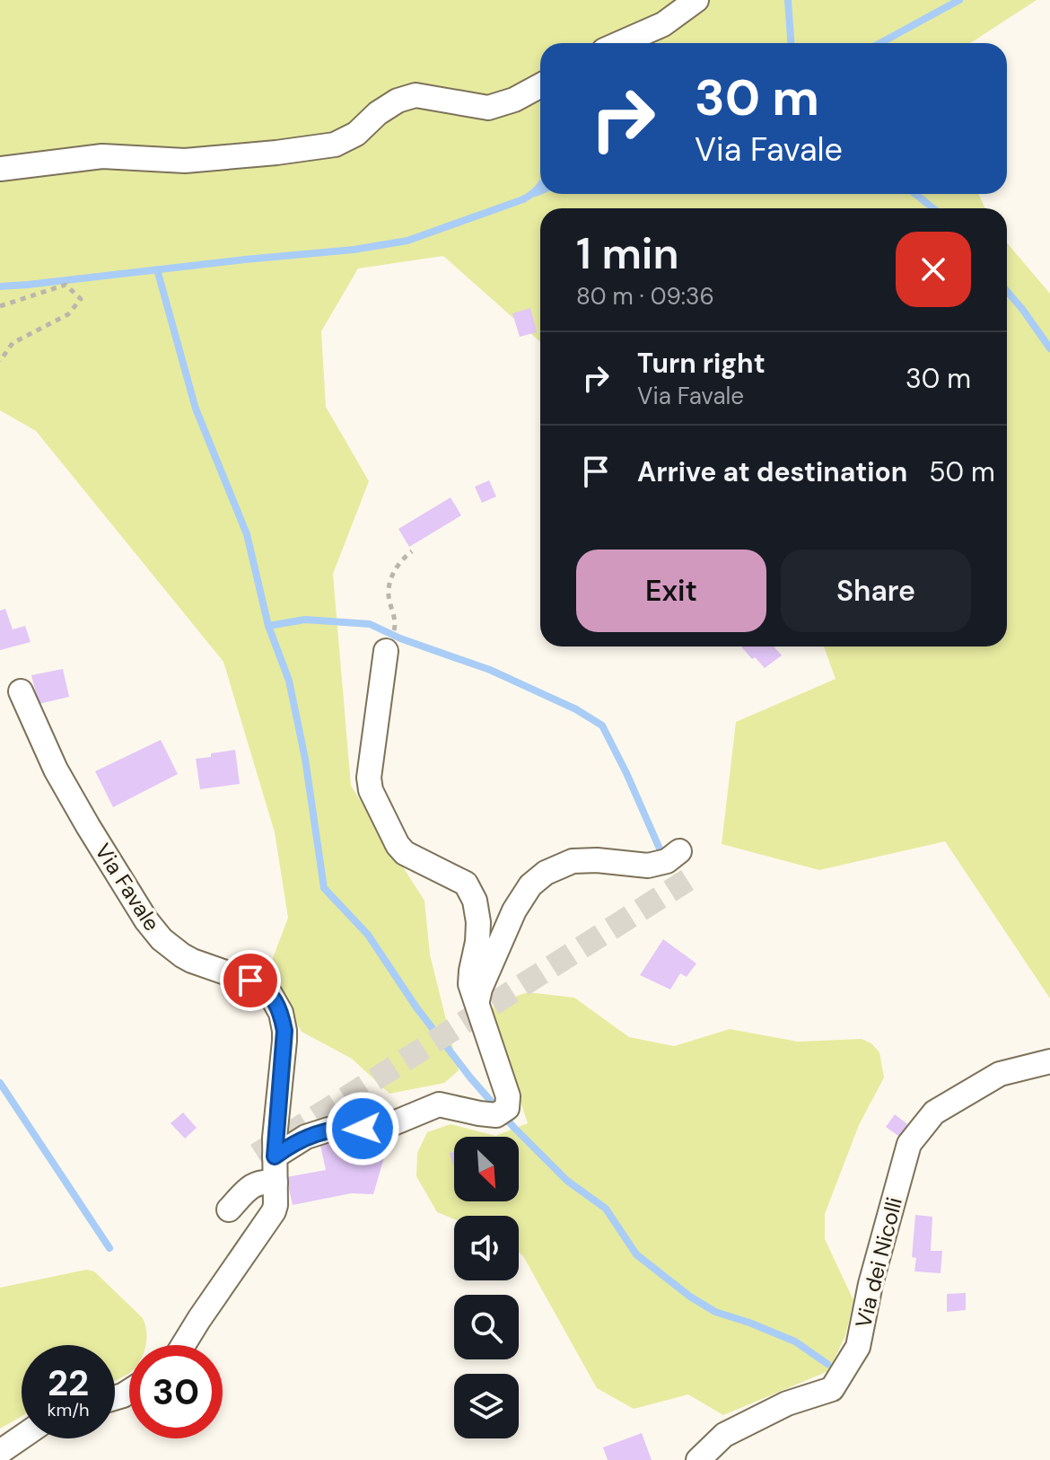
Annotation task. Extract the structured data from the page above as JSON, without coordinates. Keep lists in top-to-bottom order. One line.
{"streets":{"street":["Via Favale","Via dei Nicolli"]},"north":"bottom right","page":{"turn":["30 m","Via Favale"],"heading":["1 min","80 m · 09:36"],"list":[{"name":"Turn right","note":"Via Favale","value":"30 m"},{"name":"Arrive at destination","value":"50 m"}],"buttons":["Exit","Share"],"speed":"22 km/h","limit":"30"}}
